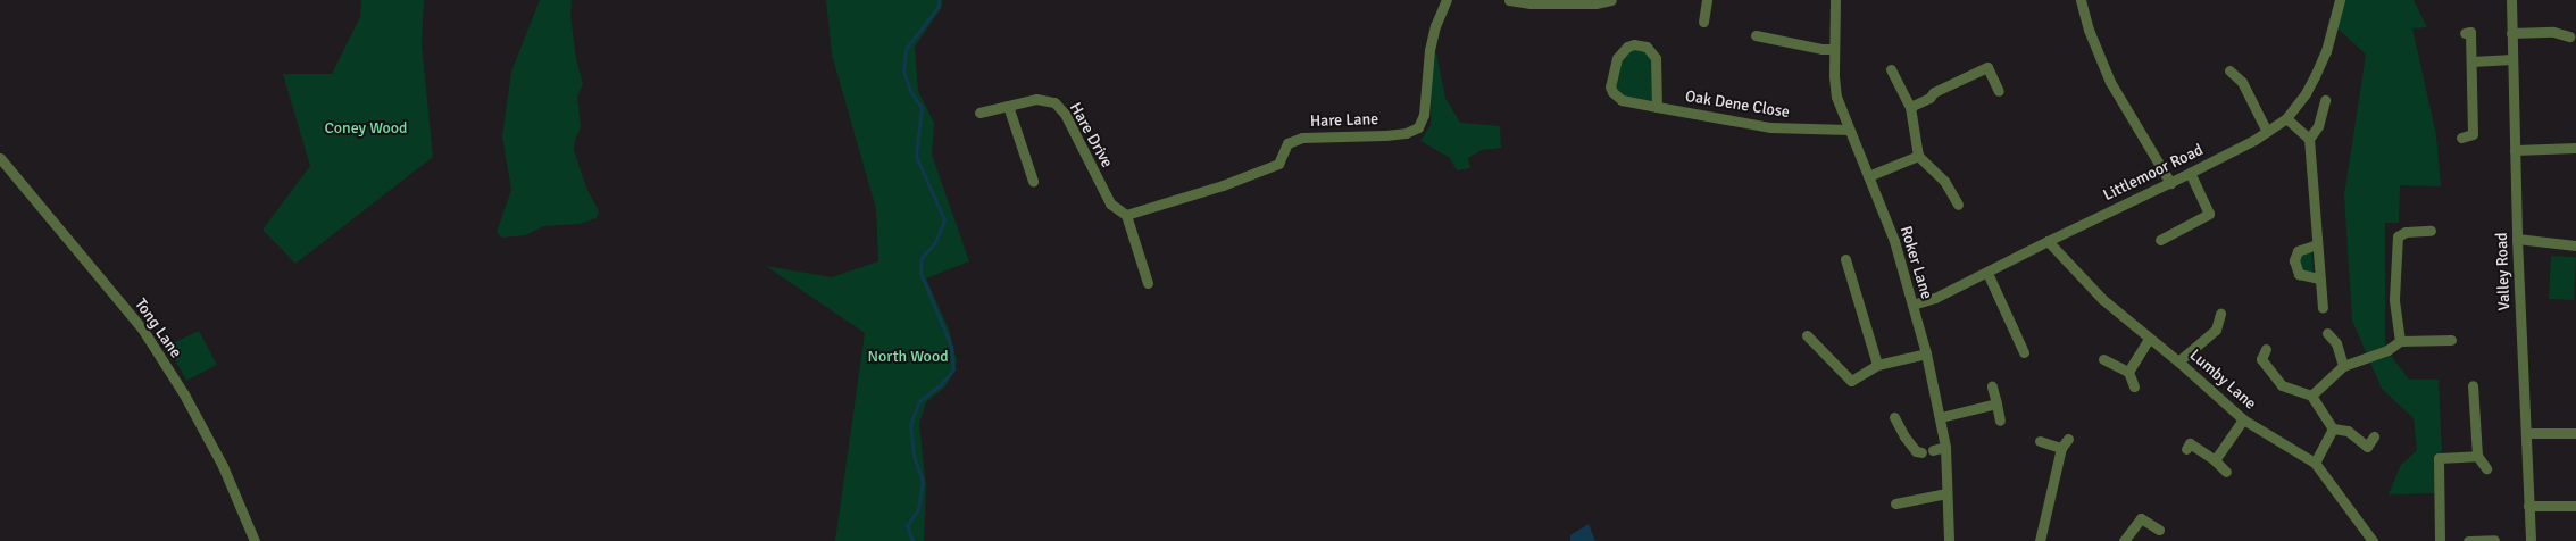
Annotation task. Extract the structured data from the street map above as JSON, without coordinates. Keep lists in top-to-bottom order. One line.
{"streets":{"street":["Oak Dene Close","Hare Lane","Hare Drive","Littlemoor Road","Roker Lane","Valley Road","Tong Lane","Lumby Lane"]},"crossings":[["Oak Dene Close","Roker Lane"],["Hare Lane","Hare Drive"],["Littlemoor Road","Roker Lane"],["Littlemoor Road","Lumby Lane"]],"parks":["Coney Wood","North Wood"]}
